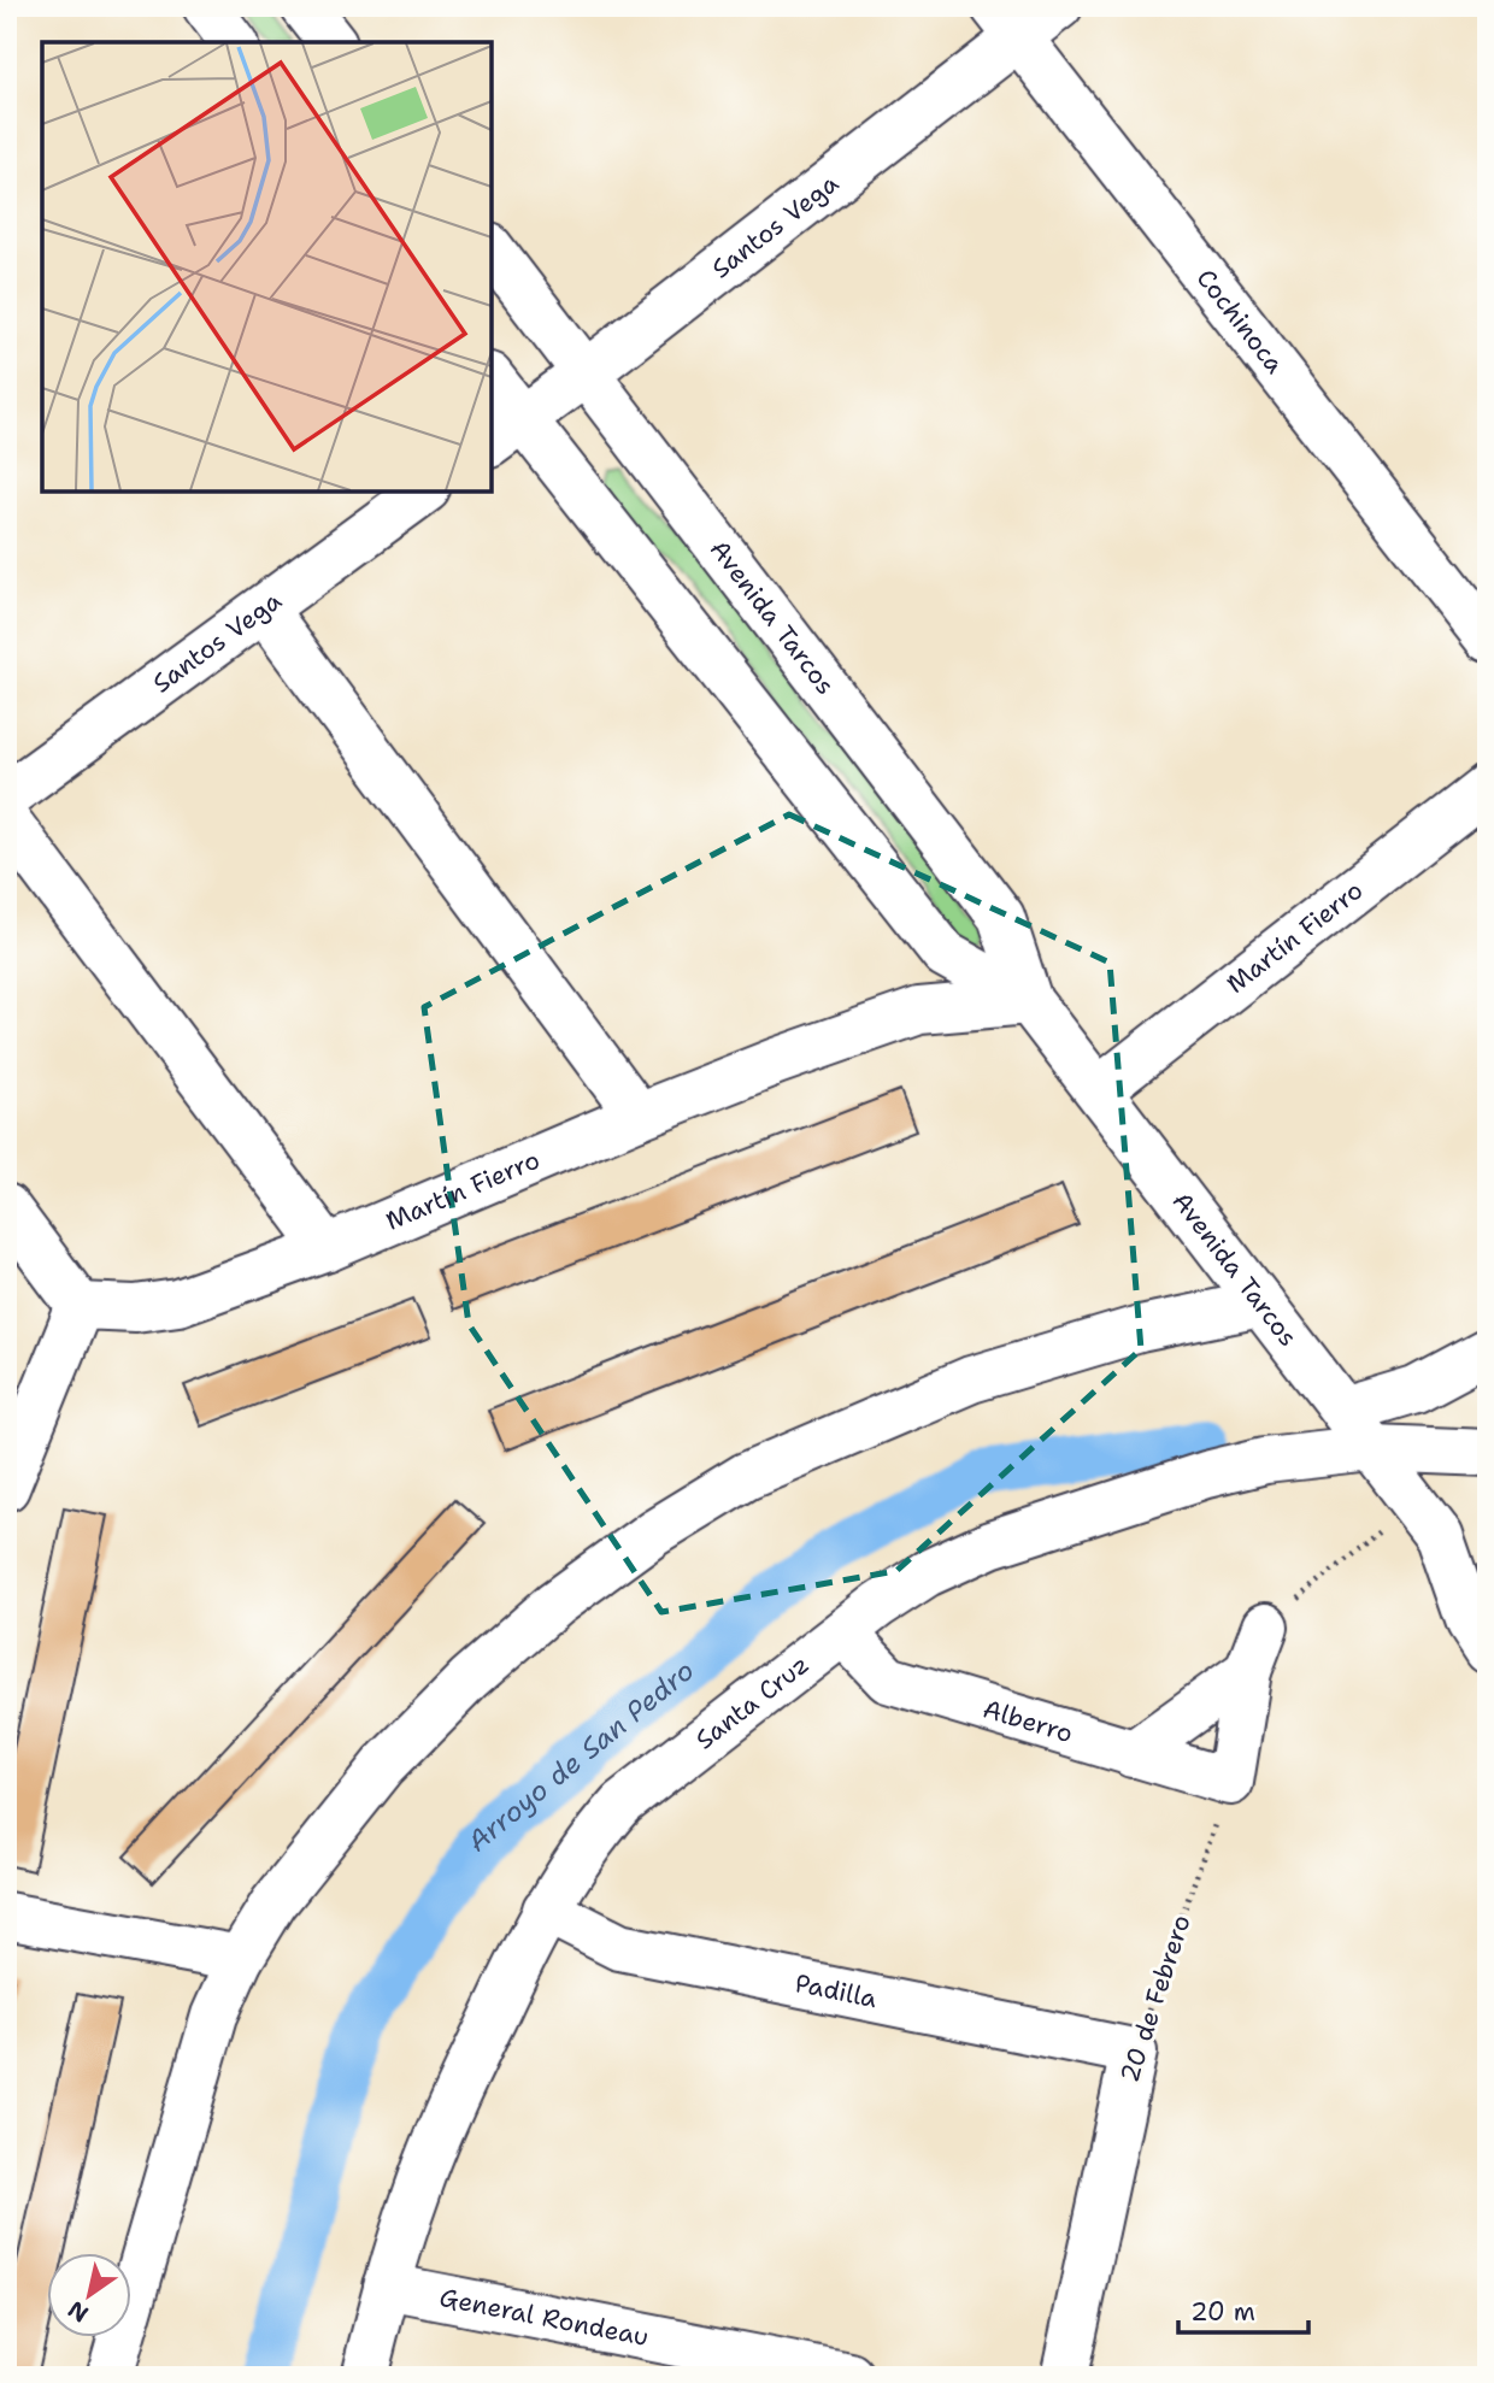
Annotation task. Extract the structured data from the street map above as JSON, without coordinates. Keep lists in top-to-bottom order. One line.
{"streets":{"street":["Santos Vega","Cochinoca","Avenida Tarcos","Martín Fierro","Santa Cruz","Alberro","Padilla","20 de Febrero","General Rondeau"]},"crossings":[["Santos Vega","Cochinoca"],["Santos Vega","Avenida Tarcos"],["Avenida Tarcos","Martín Fierro"],["Avenida Tarcos","Santa Cruz"],["Santa Cruz","Alberro"],["Santa Cruz","Padilla"],["Santa Cruz","General Rondeau"],["Alberro","20 de Febrero"],["Padilla","20 de Febrero"]],"water":["Arroyo de San Pedro"],"scale_bar":"20 m","north":"bottom left"}
